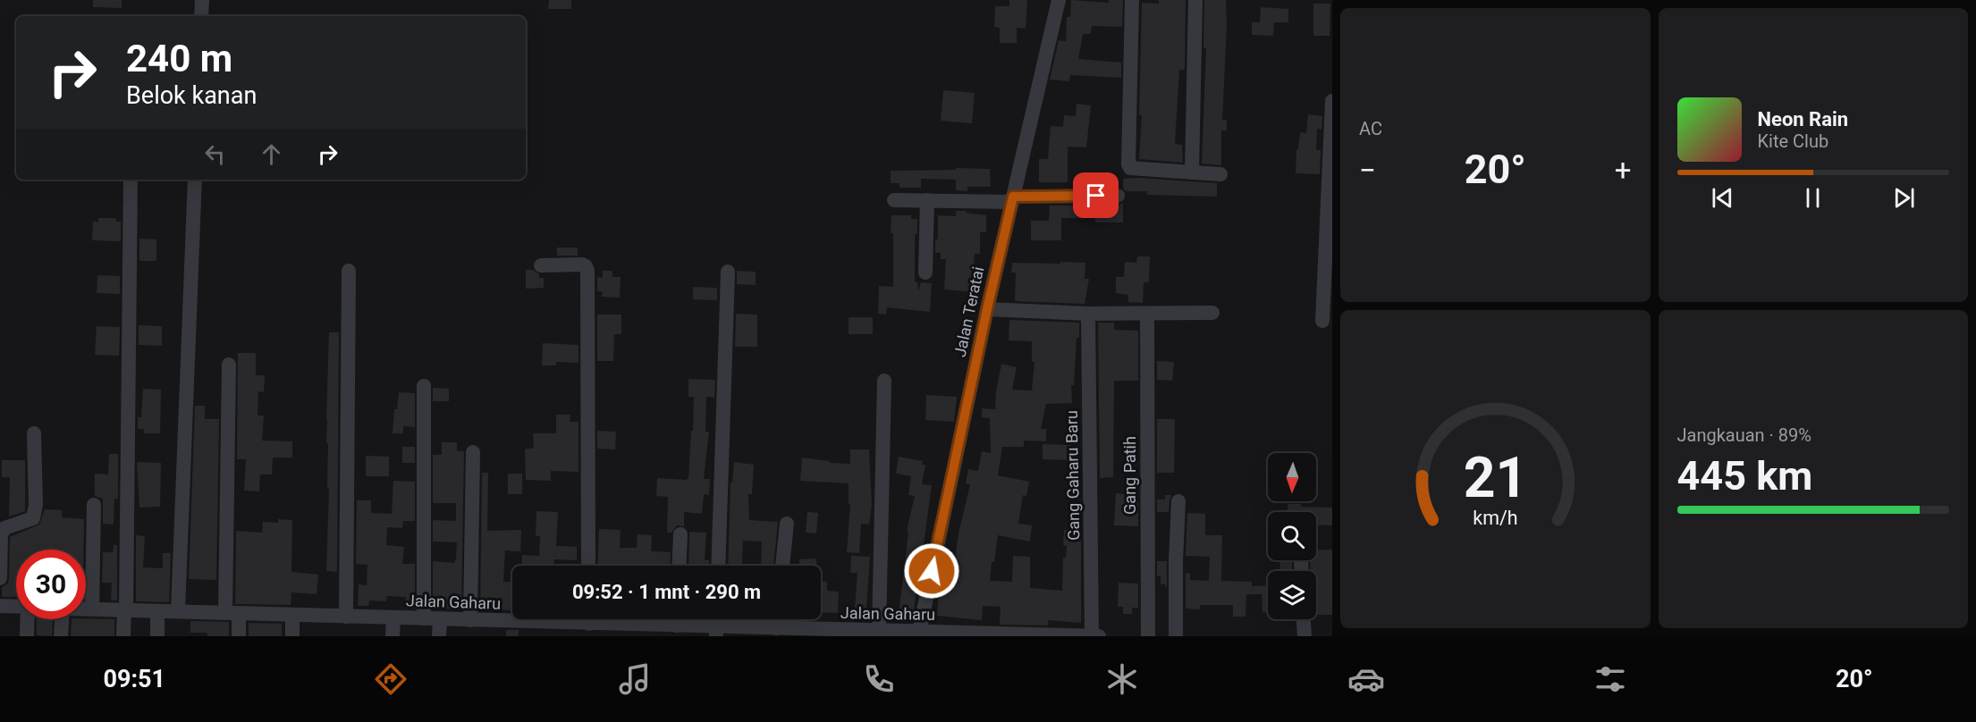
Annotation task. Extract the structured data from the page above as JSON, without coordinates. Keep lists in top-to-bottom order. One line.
{"streets":{"street":["Jalan Teratai","Gang Gaharu Baru","Gang Patih","Jalan Gaharu"]},"crossings":[["Jalan Teratai","Jalan Gaharu"],["Gang Gaharu Baru","Jalan Gaharu"]],"north":"bottom","page":{"tile":["AC",["Jangkauan · 89%","445 km"]],"turn":["240 m","Belok kanan"],"song":["Neon Rain","Kite Club"],"heat":["−","20°","+"],"limit":"30","trip":"09:52 · 1 mnt · 290 m","tabs":["09:51","20°"],"gauge":["21","km/h"]}}
